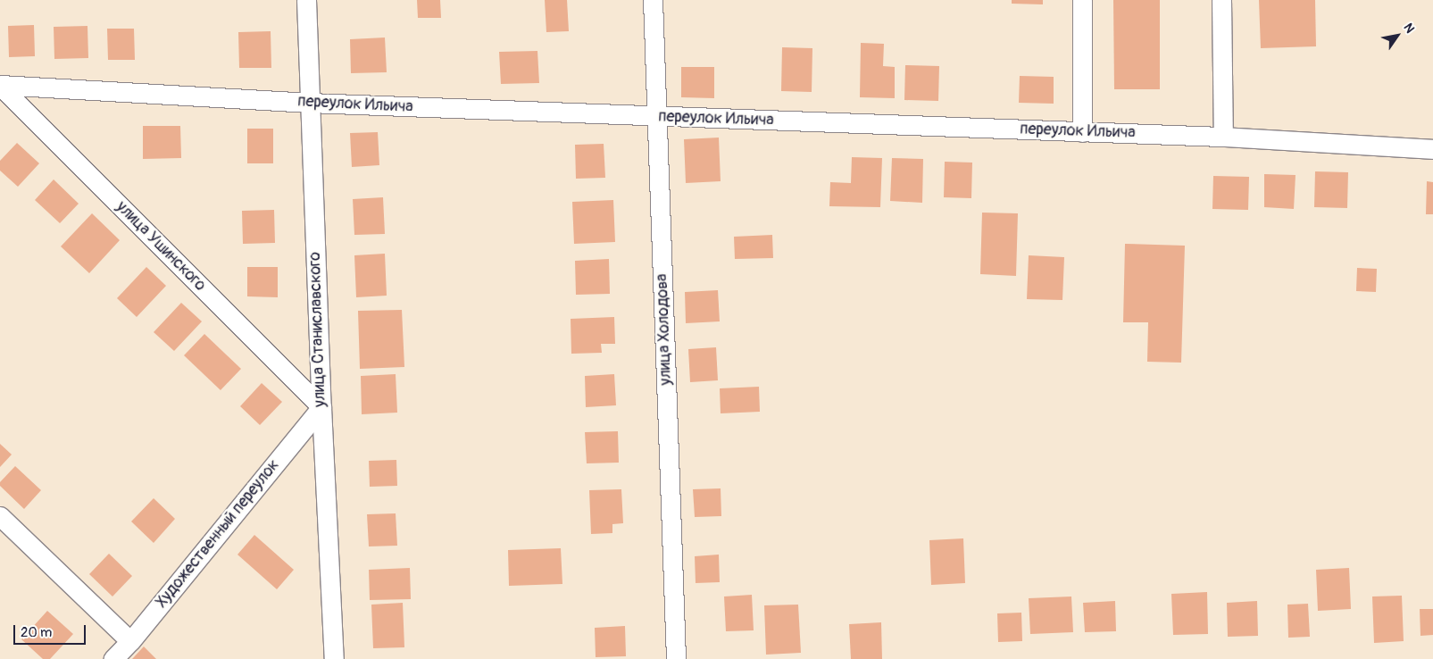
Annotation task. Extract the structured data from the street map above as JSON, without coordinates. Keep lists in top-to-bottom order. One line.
{"streets":{"street":["переулок Ильича","улица Ушинского","улица Станиславского","улица Холодова","Художественный переулок"]},"crossings":[["переулок Ильича","улица Ушинского"],["переулок Ильича","улица Станиславского"],["переулок Ильича","улица Холодова"],["улица Ушинского","улица Станиславского"],["улица Ушинского","Художественный переулок"],["улица Станиславского","Художественный переулок"]],"scale_bar":"20 m","north":"top right"}
